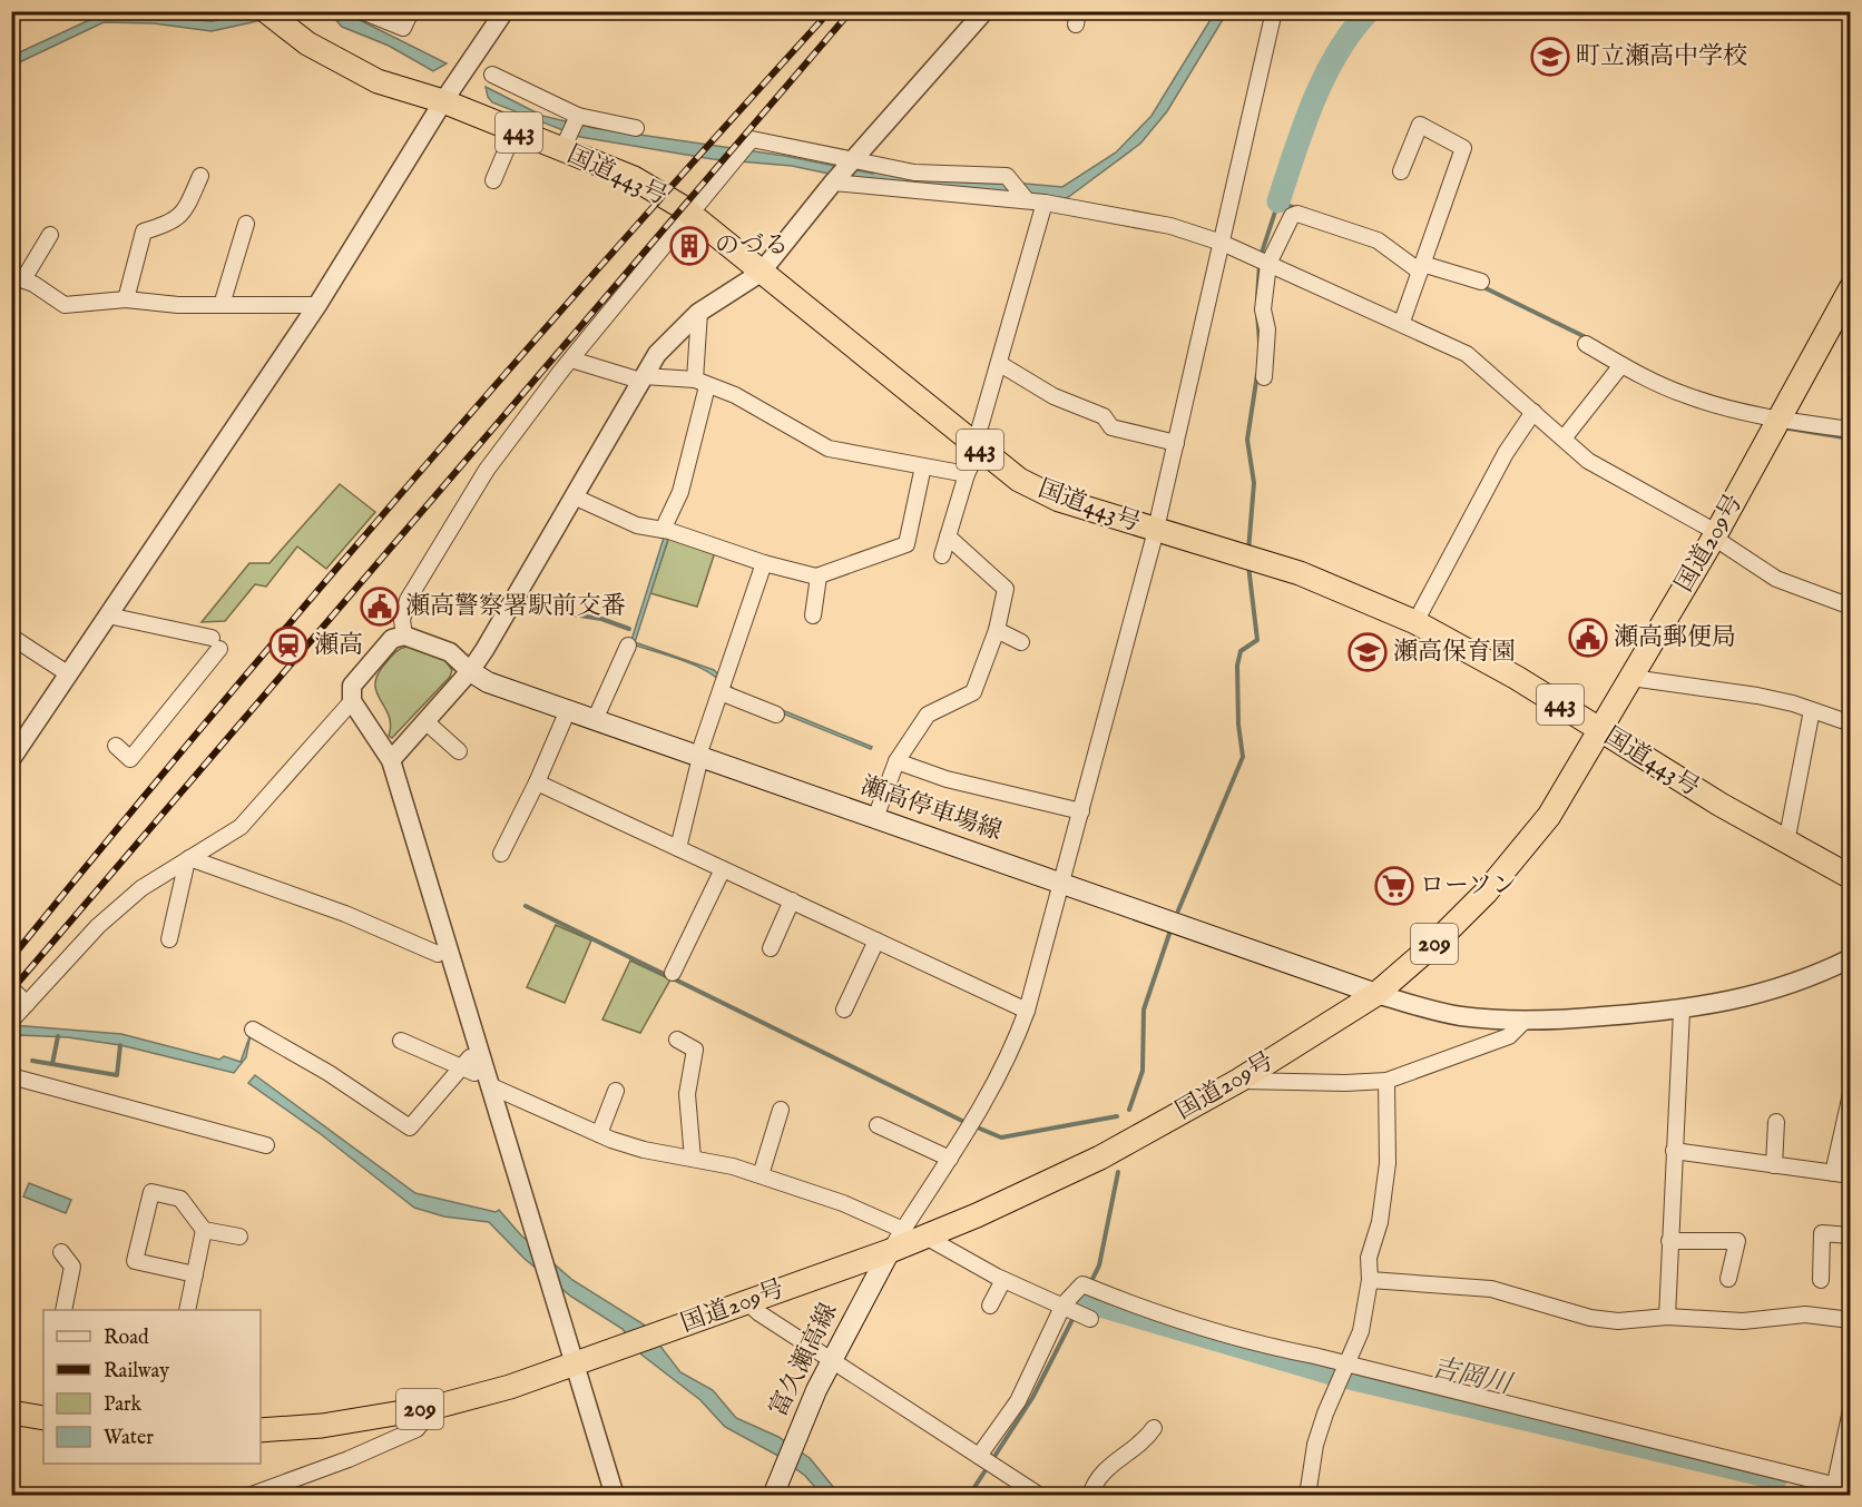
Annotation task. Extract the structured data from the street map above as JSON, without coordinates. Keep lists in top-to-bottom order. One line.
{"streets":{"highway":["443","国道443号","国道209号","209"],"main road":["瀬高停車場線","富久瀬高線"]},"crossings":[["国道443号","国道209号"],["国道209号","瀬高停車場線"],["国道209号","富久瀬高線"]],"water":["吉岡川"],"places":{"school or university":["町立瀬高中学校","瀬高保育園"],"building":["のづる"],"public building":["瀬高警察署駅前交番","瀬高郵便局"],"station":["瀬高"],"supermarket":["ローソン"]},"legend":["Road","Railway","Park","Water"]}
